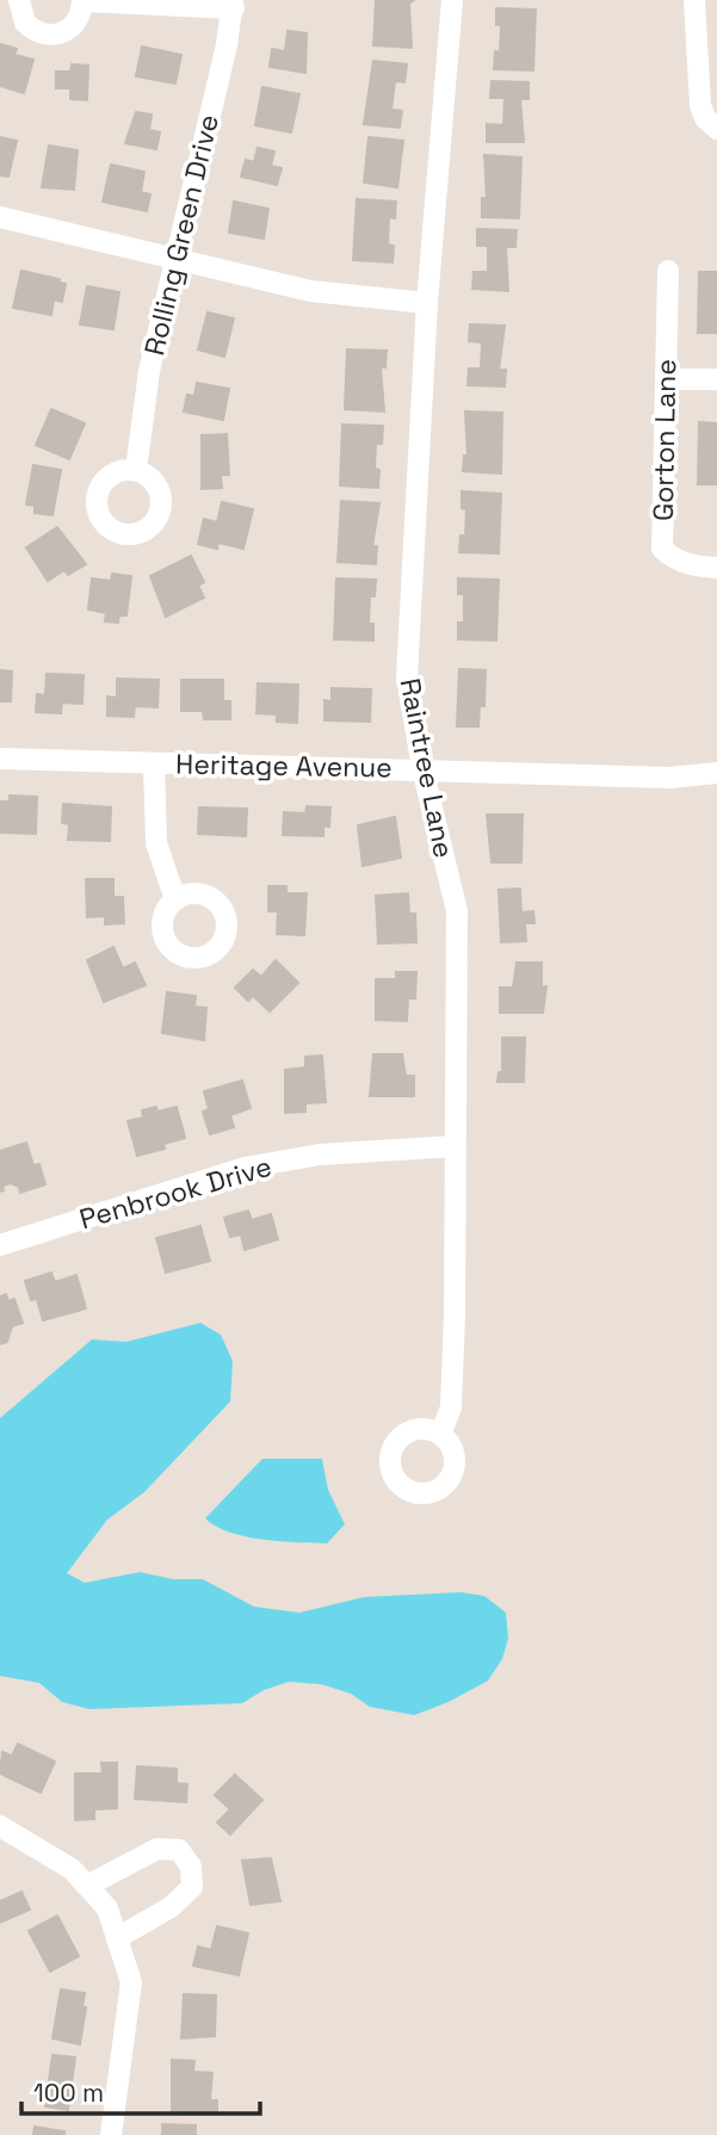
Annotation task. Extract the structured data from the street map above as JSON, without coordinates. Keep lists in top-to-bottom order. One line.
{"streets":{"street":["Rolling Green Drive","Gorton Lane","Heritage Avenue","Raintree Lane","Penbrook Drive"]},"crossings":[["Heritage Avenue","Raintree Lane"],["Raintree Lane","Penbrook Drive"]],"scale_bar":"100 m"}
